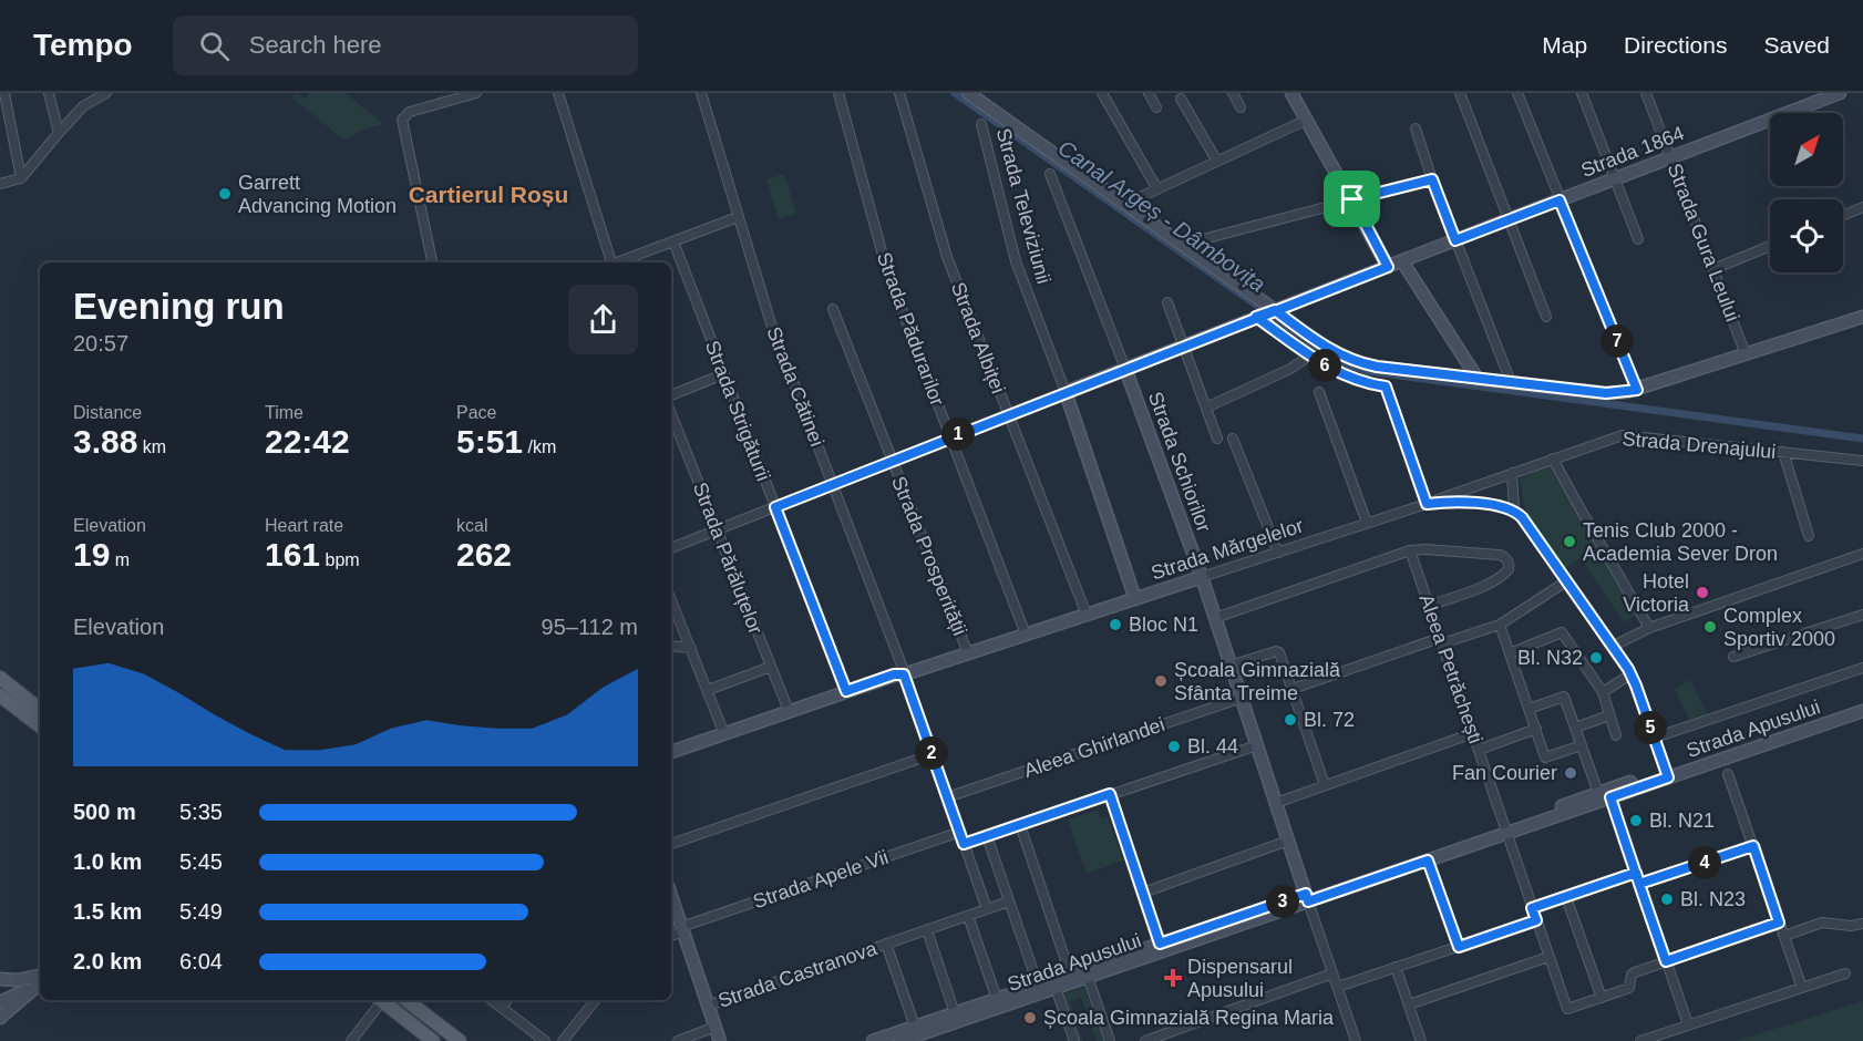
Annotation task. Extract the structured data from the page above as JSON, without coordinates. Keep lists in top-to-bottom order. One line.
{"streets":{"street":["Strada 1864","Strada Televiziunii","Strada Gura Leului","Strada Pădurarilor","Strada Albiței","Strada Cătinei","Strada Strigăturii","Strada Drenajului","Strada Schiorilor","Strada Mărgelelor","Strada Prosperității","Strada Părăluțelor","Aleea Petrăchești","Strada Apusului","Aleea Ghirlandei","Strada Apele Vii","Strada Castranova"]},"crossings":[["Strada 1864","Strada Televiziunii"],["Strada 1864","Strada Gura Leului"],["Strada 1864","Strada Schiorilor"],["Strada Televiziunii","Strada Mărgelelor"],["Strada Pădurarilor","Strada Mărgelelor"],["Strada Albiței","Strada Mărgelelor"],["Strada Cătinei","Strada Mărgelelor"],["Strada Cătinei","Aleea Ghirlandei"],["Strada Cătinei","Strada Apele Vii"],["Strada Cătinei","Strada Castranova"],["Strada Strigăturii","Strada Mărgelelor"],["Strada Drenajului","Strada Mărgelelor"],["Strada Schiorilor","Strada Mărgelelor"],["Strada Schiorilor","Strada Apusului"],["Strada Schiorilor","Aleea Ghirlandei"],["Strada Mărgelelor","Strada Prosperității"],["Strada Mărgelelor","Strada Părăluțelor"],["Aleea Petrăchești","Strada Apusului"],["Strada Apusului","Strada Castranova"]],"districts":["Cartierul Roșu"],"water":["Canal Argeș - Dâmbovița"],"places":{"other":["Garrett Advancing Motion","Tenis Club 2000 - Academia Sever Dron","Hotel Victoria","Bloc N1","Complex Sportiv 2000","Bl. N32","Școala Gimnazială Sfânta Treime","Bl. 72","Bl. 44","Fan Courier","Bl. N21","Bl. N23","Școala Gimnazială Regina Maria"],"health":["Dispensarul Apusului"]},"north":"top right","page":{"header":"Tempo","search":"Search here","nav":["Map","Directions","Saved"],"heading":["Evening run","20:57"],"pins":["7","6","1","5","2","4","3"],"stats":[["Distance","3.88 km"],["Time","22:42"],["Pace","5:51 /km"],["Elevation","19 m"],["Heart rate","161 bpm"],["kcal","262"]],"chart":["Elevation","95–112 m"],"list":[{"name":"500 m","note":"5:35"},{"name":"1.0 km","note":"5:45"},{"name":"1.5 km","note":"5:49"},{"name":"2.0 km","note":"6:04"}]}}
